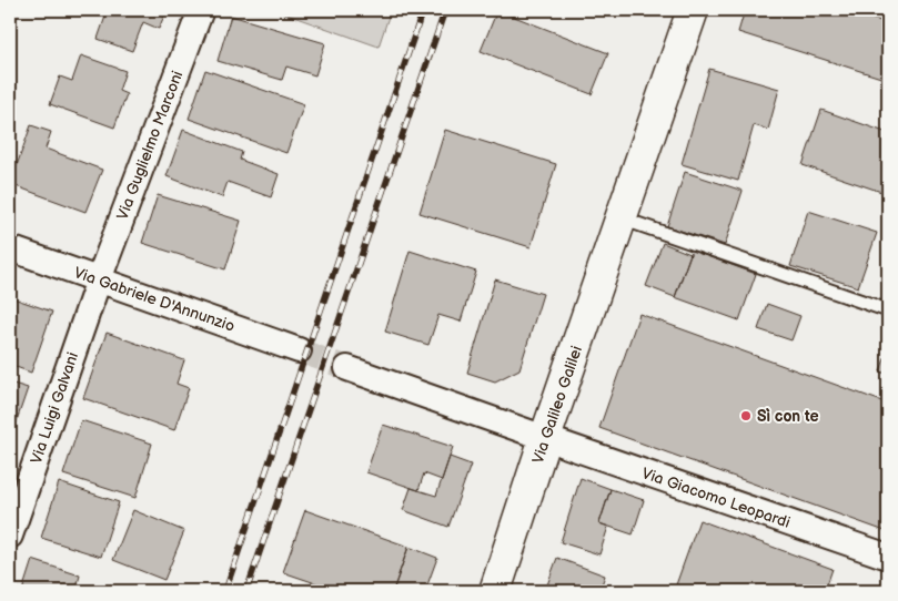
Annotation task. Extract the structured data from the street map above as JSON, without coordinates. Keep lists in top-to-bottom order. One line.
{"streets":{"main road":["Via Galileo Galilei"],"street":["Via Guglielmo Marconi","Via Gabriele D'Annunzio","Via Luigi Galvani","Via Giacomo Leopardi"]},"crossings":[["Via Guglielmo Marconi","Via Gabriele D'Annunzio"],["Via Guglielmo Marconi","Via Luigi Galvani"],["Via Gabriele D'Annunzio","Via Luigi Galvani"],["Via Galileo Galilei","Via Giacomo Leopardi"]],"places":["Sì con te"]}
